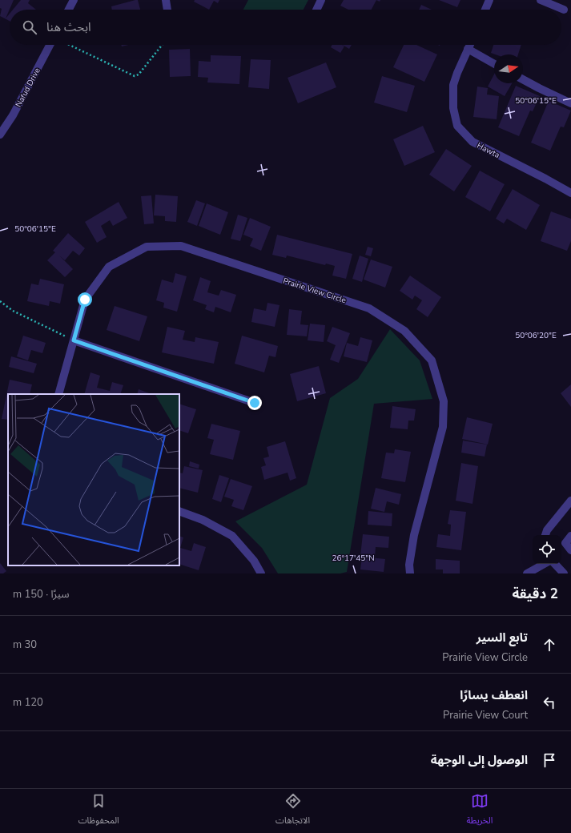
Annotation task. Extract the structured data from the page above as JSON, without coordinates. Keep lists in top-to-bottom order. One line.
{"streets":{"street":["Nafud Drive","Hawta","Prairie View Circle"]},"north":"right","page":{"search":"ابحث هنا","heading":["2 دقيقة","سيرًا · 150 m"],"list":[["تابع السير","Prairie View Circle","30 m"],["انعطف يسارًا","Prairie View Court","120 m"],"الوصول إلى الوجهة"],"nav":["الخريطة","الاتجاهات","المحفوظات"]},"coordinates":["50°06'15\"E","50°06'20\"E","26°17'45\"N"]}
